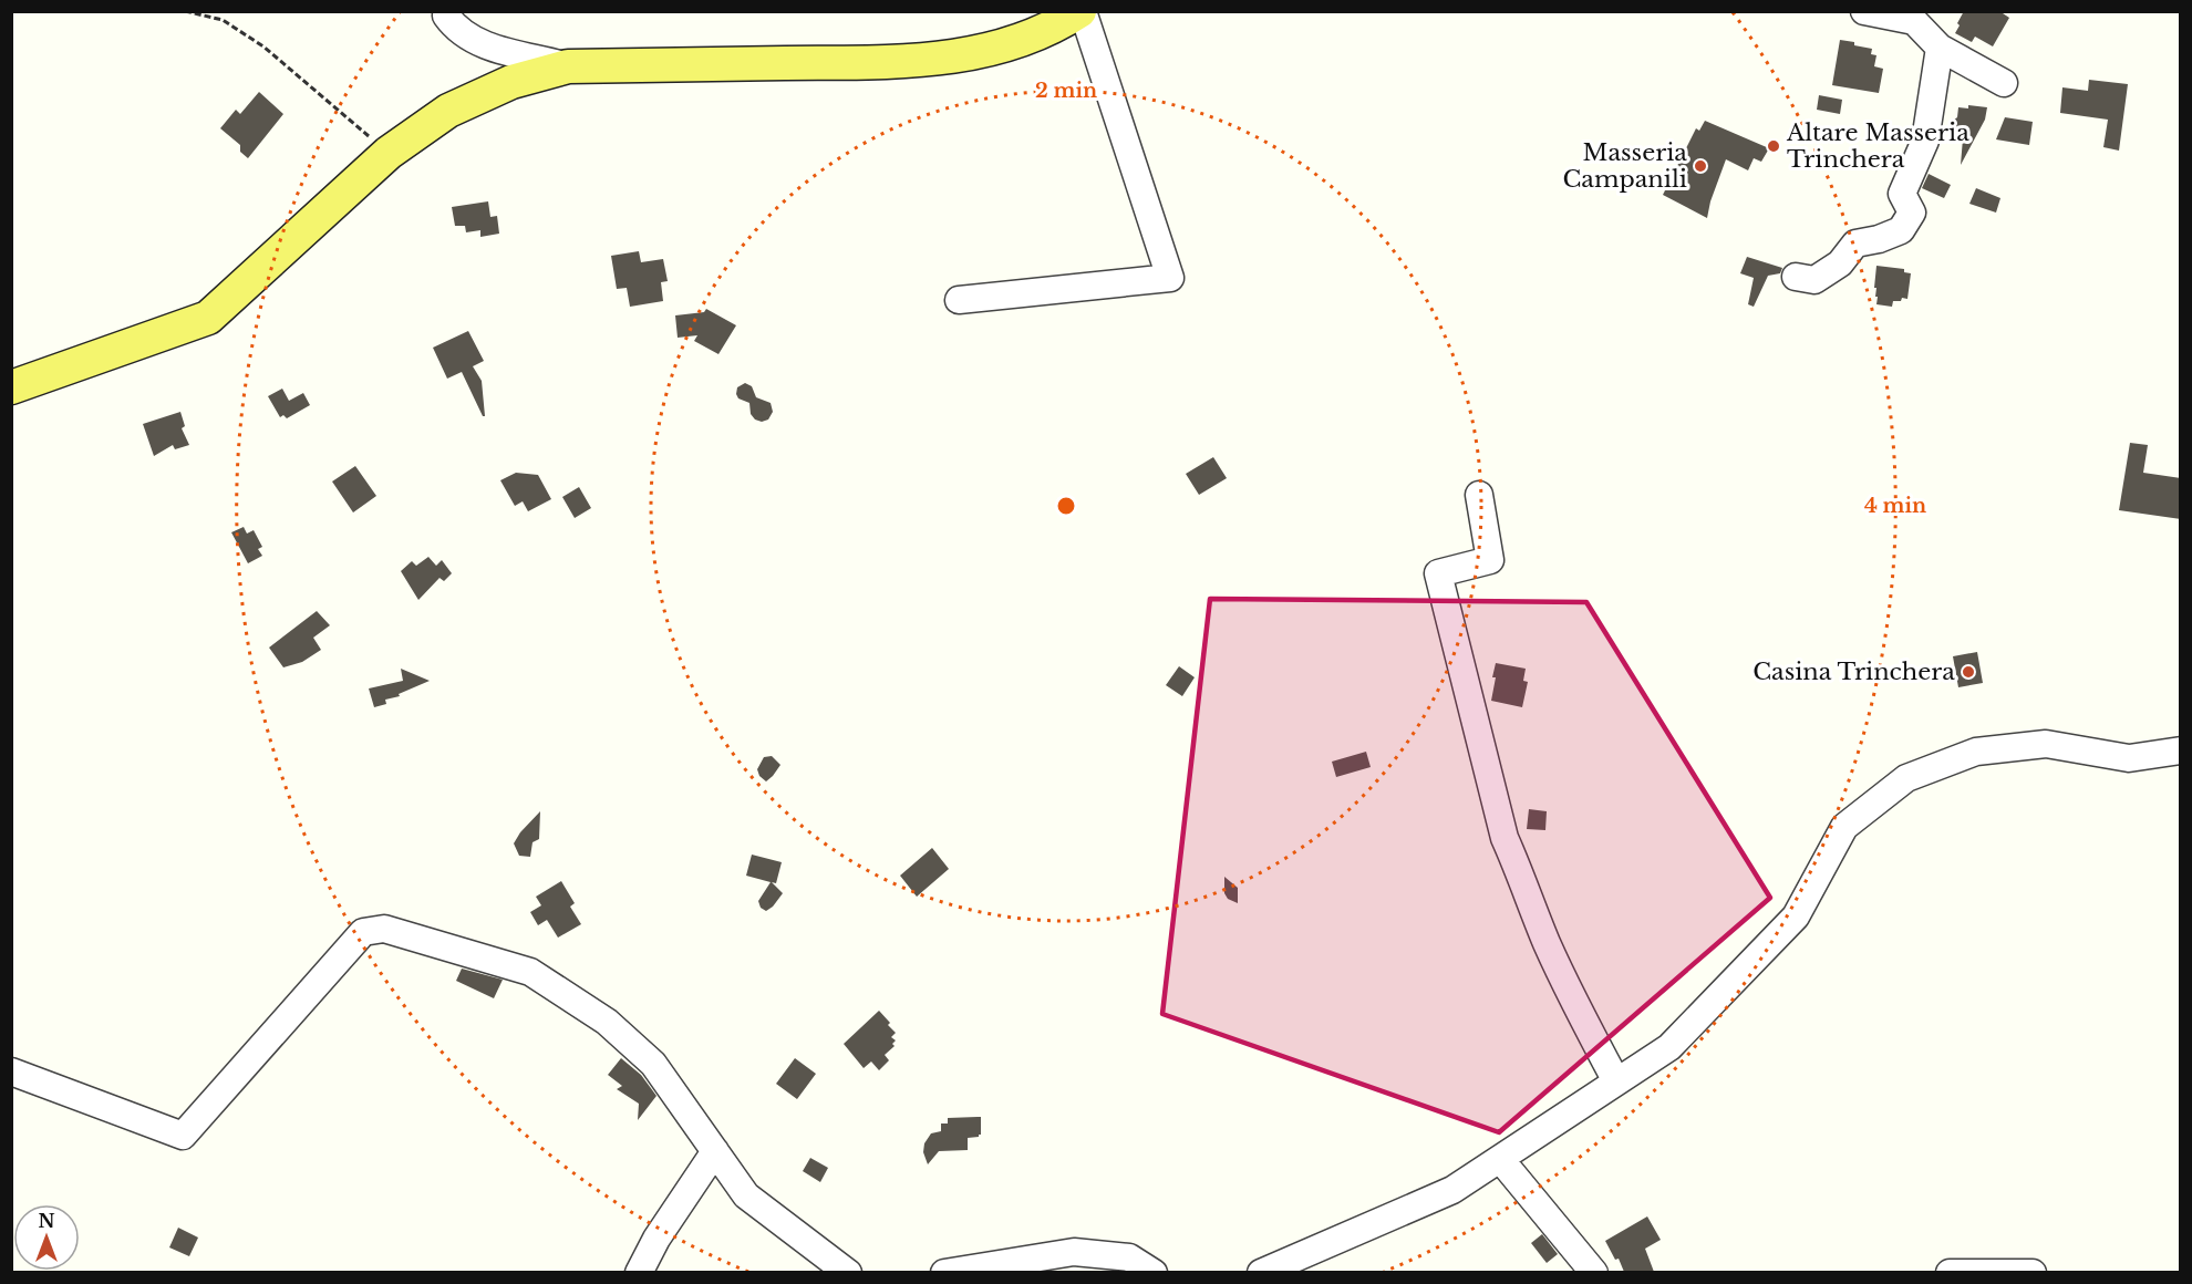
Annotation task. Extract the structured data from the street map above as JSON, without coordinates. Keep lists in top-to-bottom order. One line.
{"places":["Altare Masseria Trinchera","Masseria Campanili","Casina Trinchera"],"north":"top","rings":["2 min","4 min"]}
